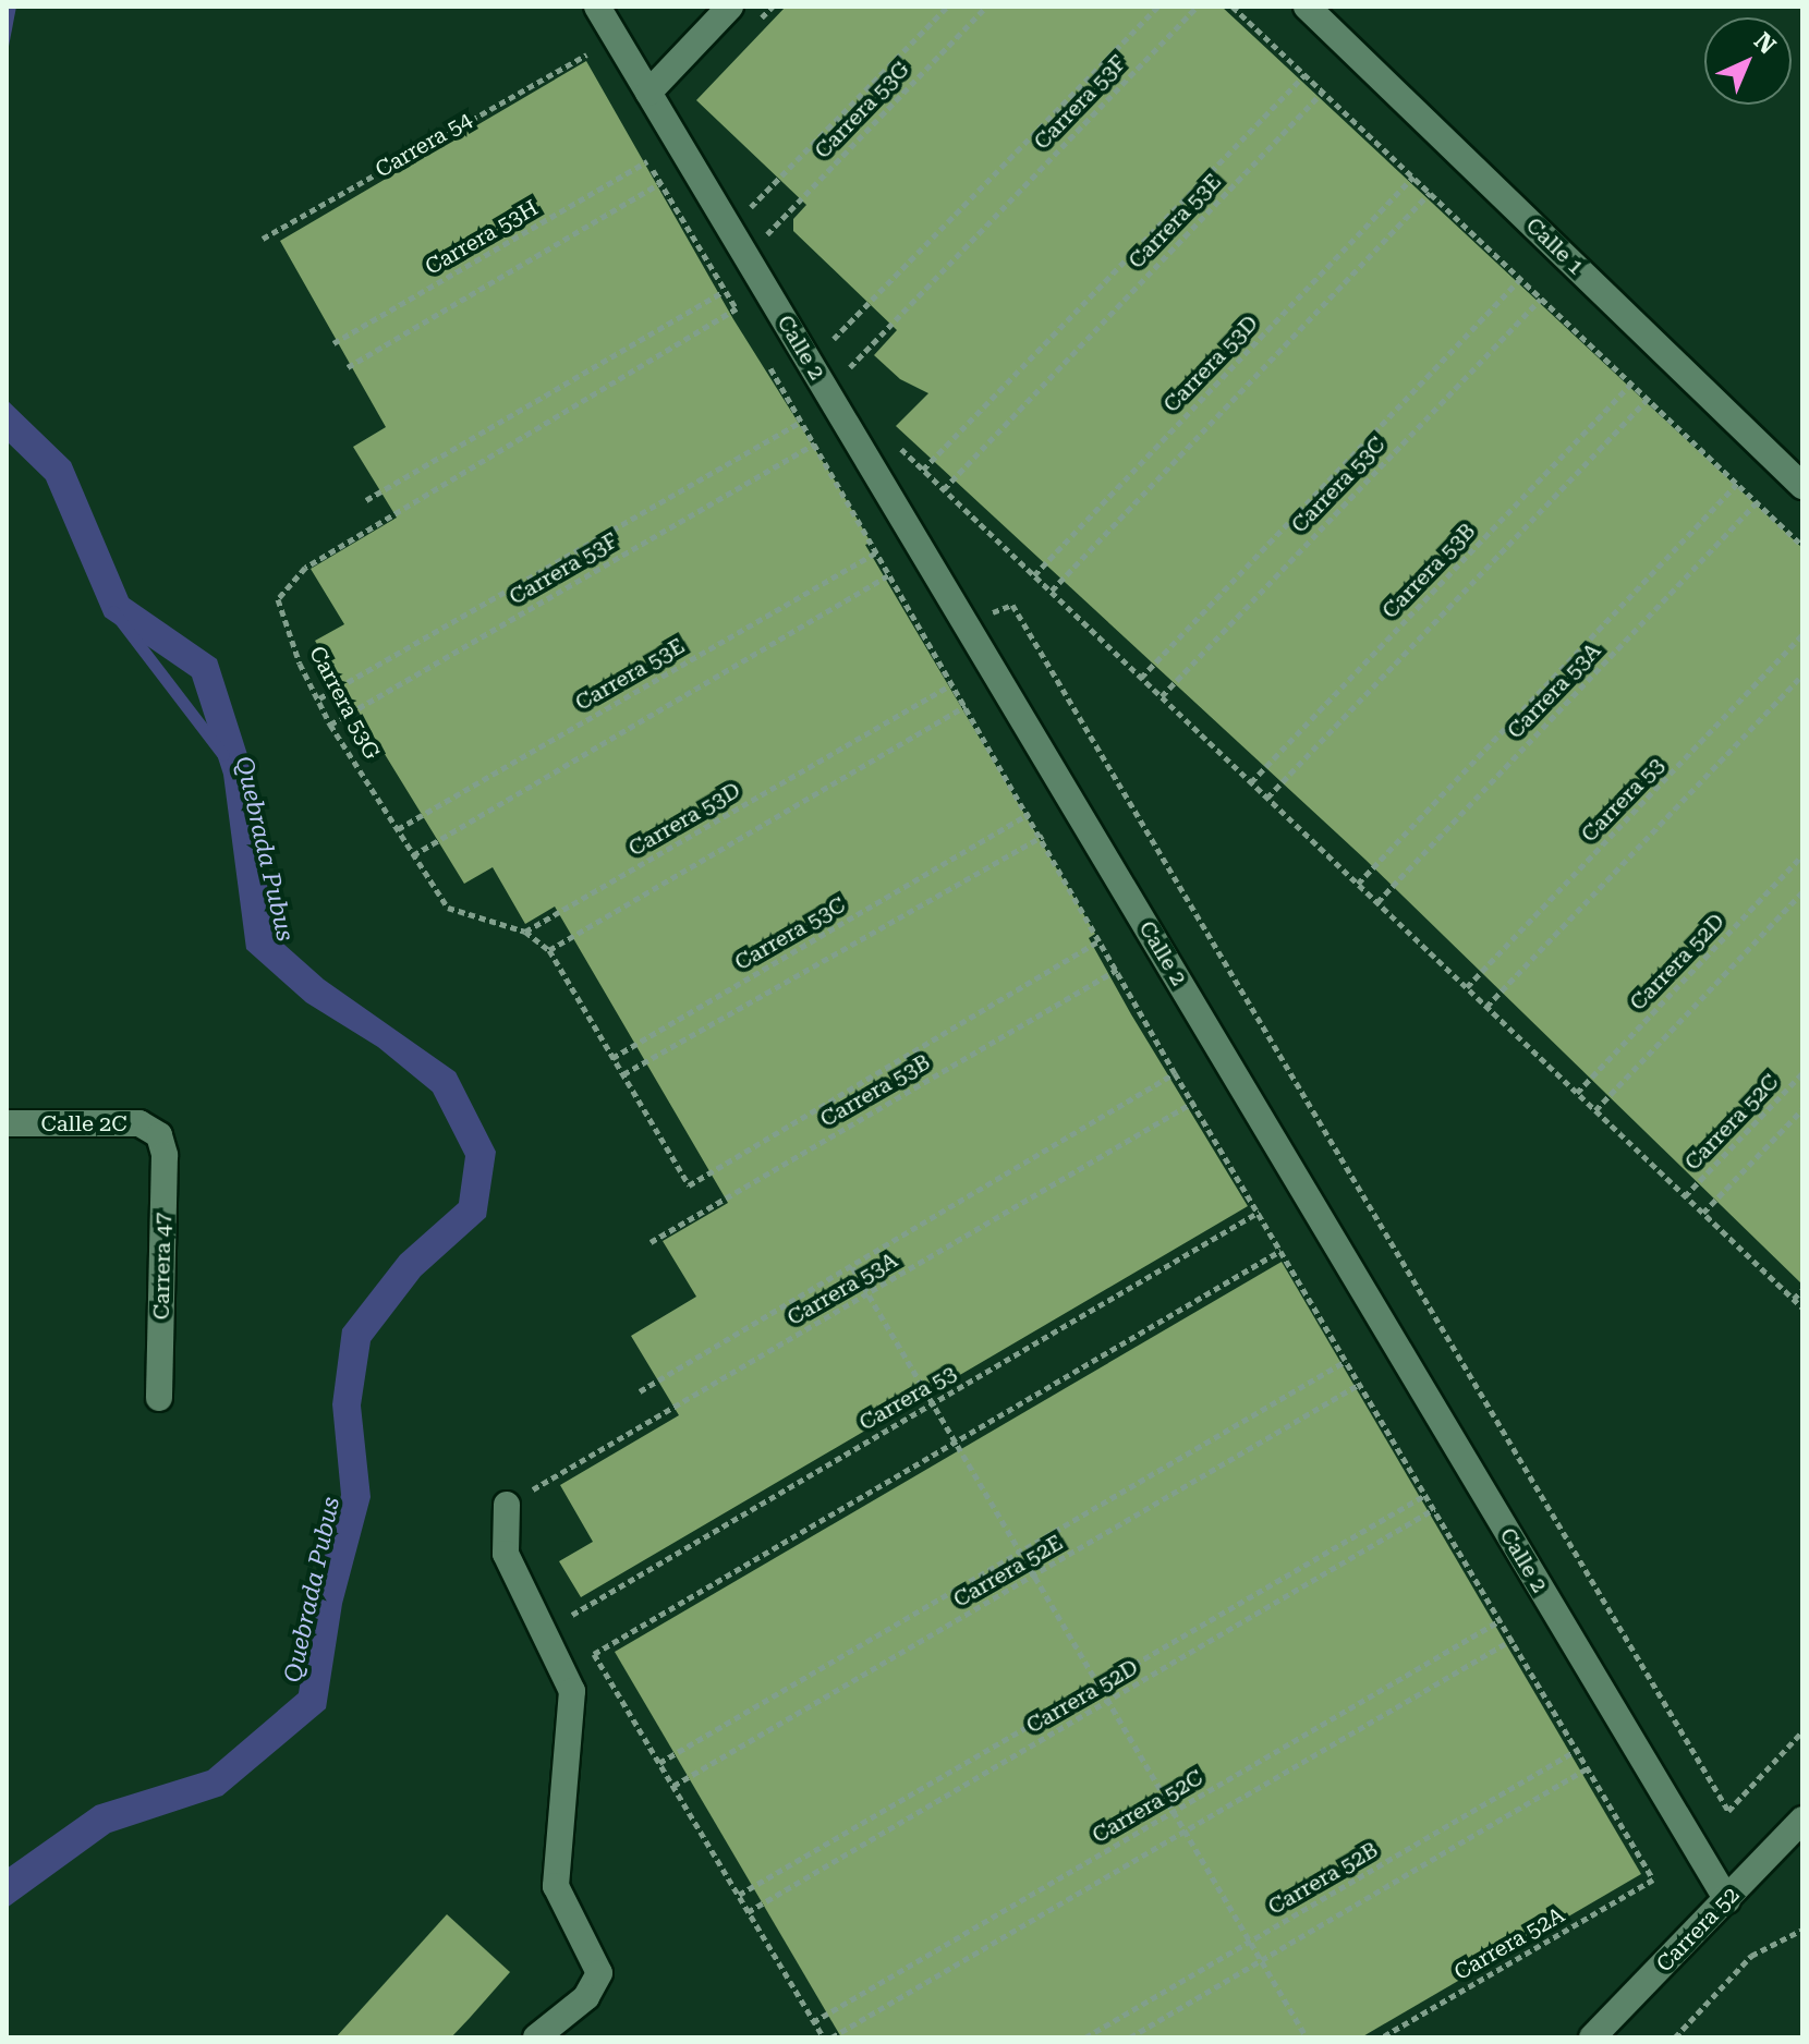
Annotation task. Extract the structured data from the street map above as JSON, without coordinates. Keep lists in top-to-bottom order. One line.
{"streets":{"street":["Calle 1","Calle 2","Calle 2C","Carrera 47","Carrera 52"],"path":["Carrera 53F","Carrera 53G","Carrera 54","Carrera 53E","Carrera 53H","Carrera 53D","Carrera 53C","Carrera 53B","Carrera 53A","Carrera 53","Carrera 52D","Carrera 52C","Carrera 52E","Carrera 52B","Carrera 52A"]},"crossings":[["Carrera 53F","Carrera 53G"],["Carrera 53G","Carrera 53E"],["Carrera 53G","Carrera 53D"],["Carrera 53G","Carrera 53C"],["Carrera 53G","Carrera 53B"],["Calle 2","Carrera 52"],["Calle 2C","Carrera 47"],["Carrera 52B","Carrera 52A"]],"water":["Quebrada Pubus"],"north":"top right"}
